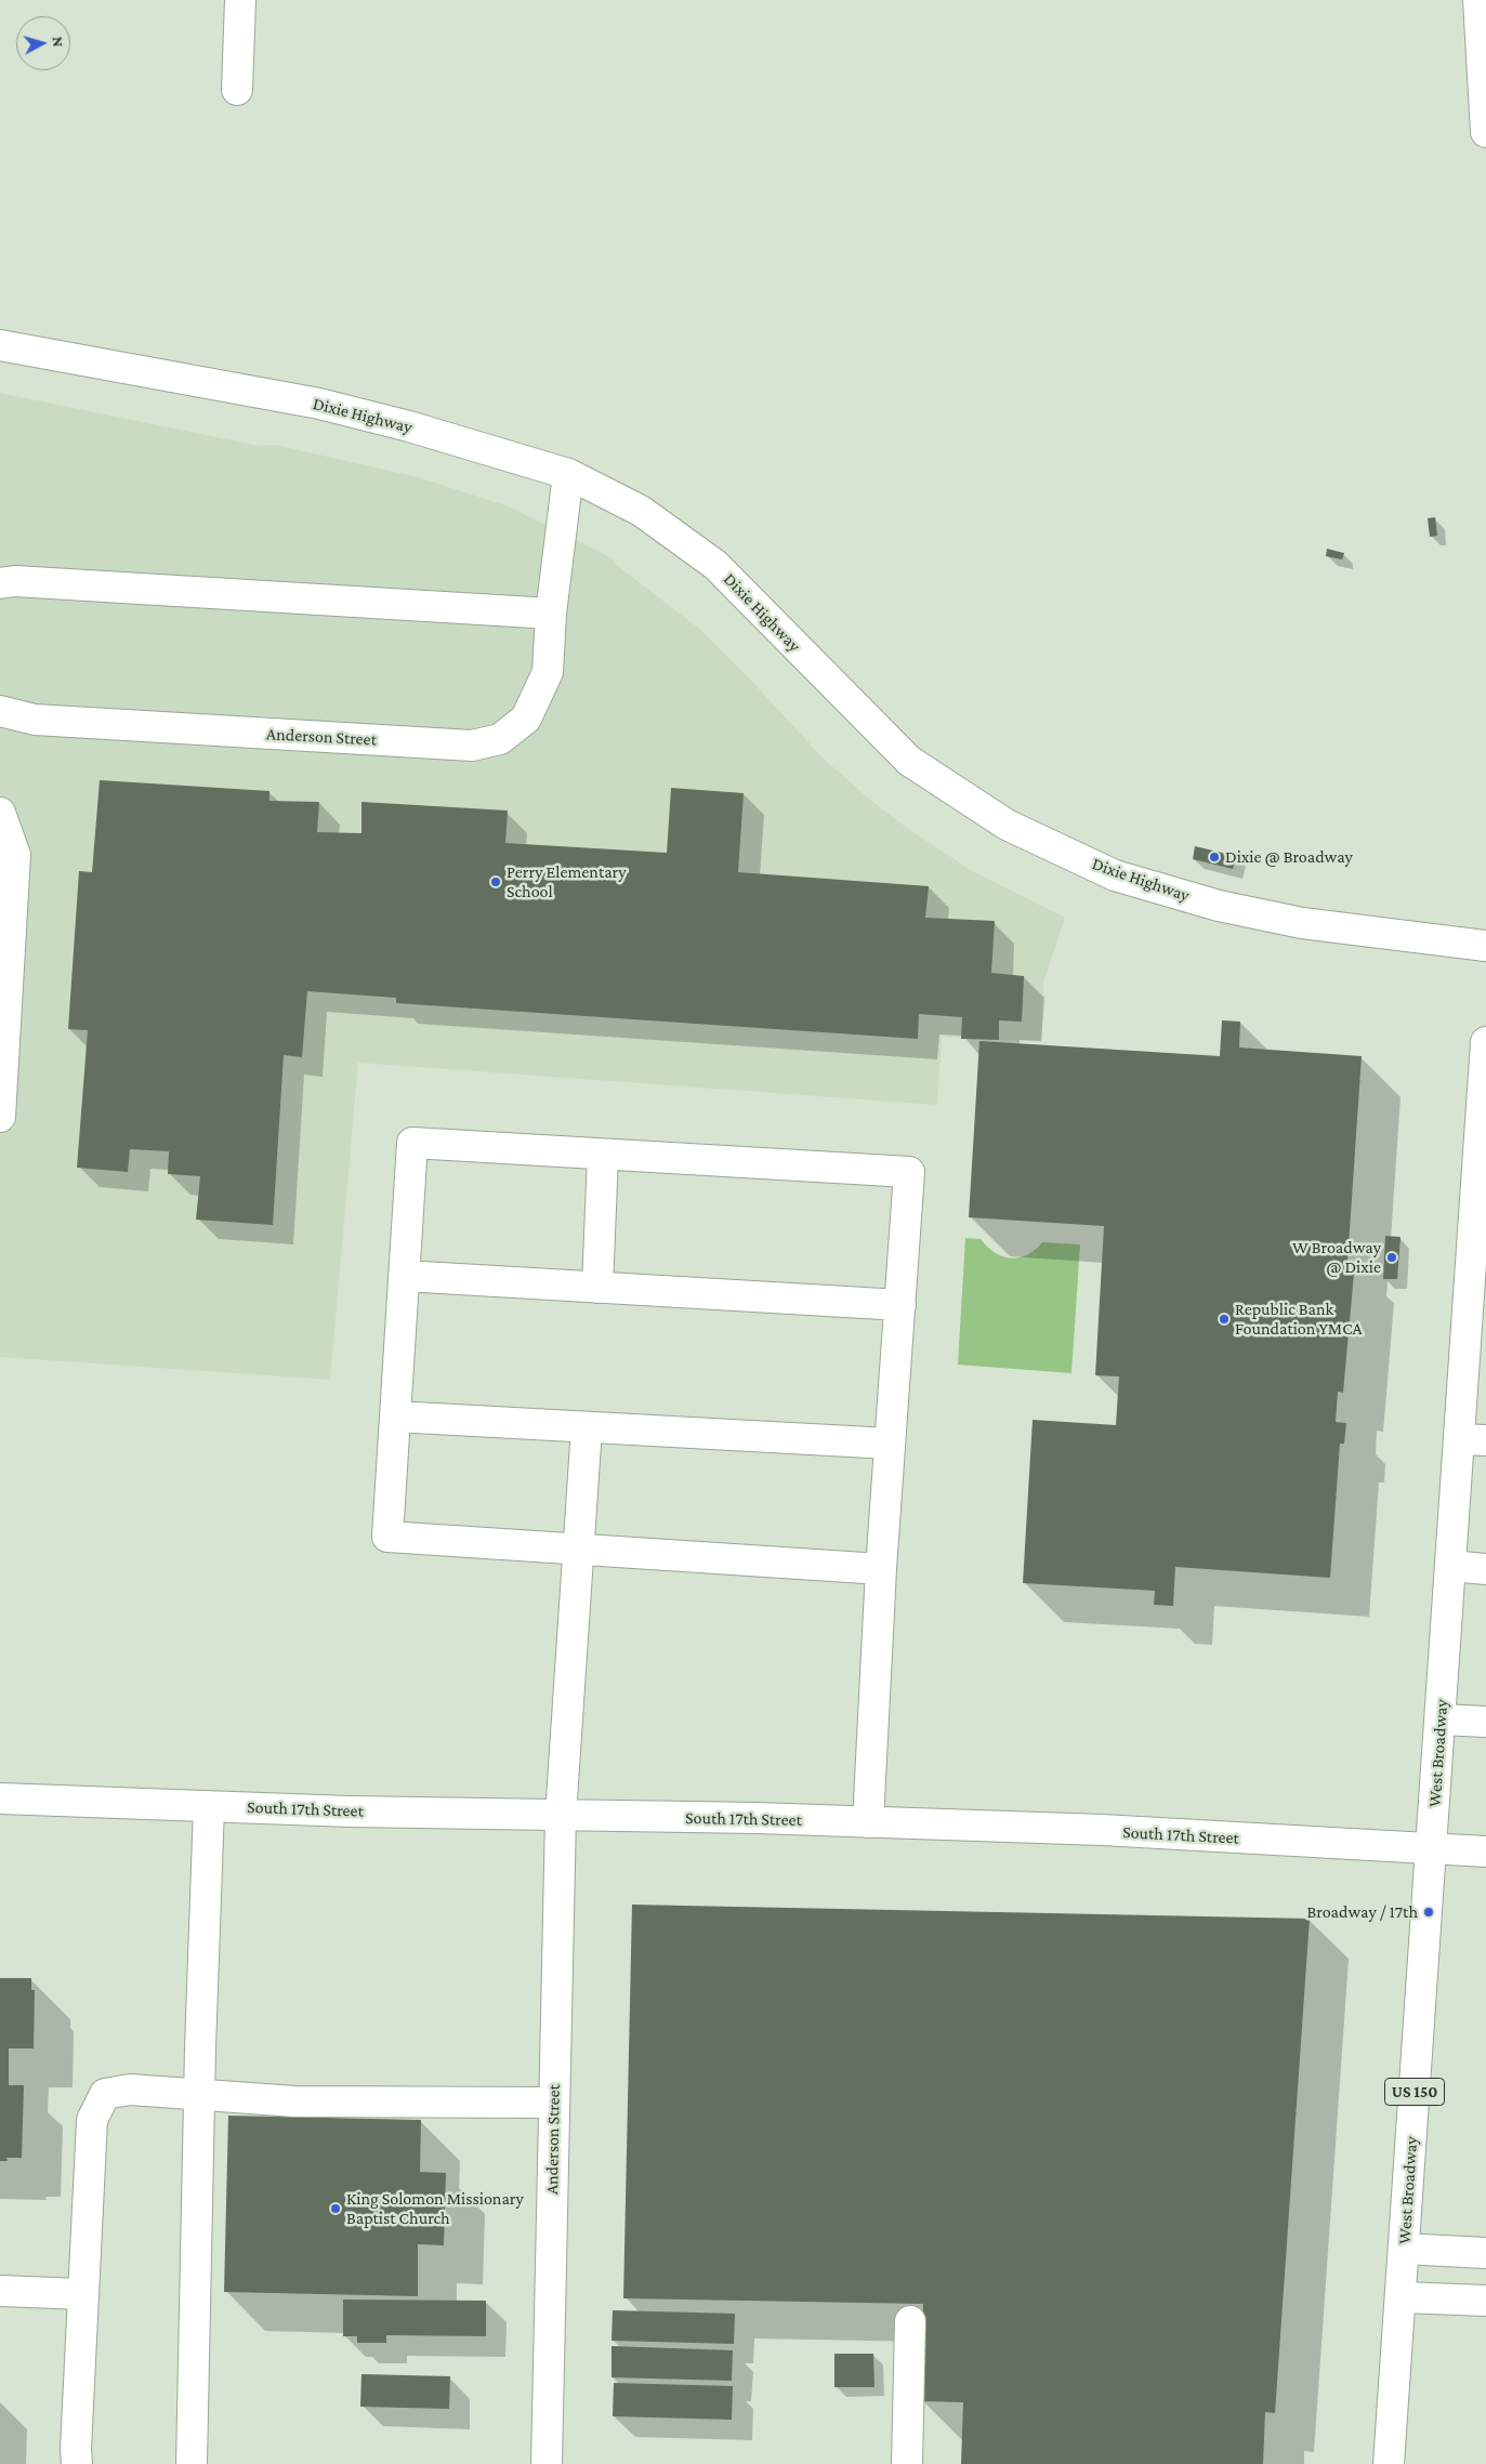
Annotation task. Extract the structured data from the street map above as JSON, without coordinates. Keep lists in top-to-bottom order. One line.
{"streets":{"street":["Dixie Highway","Anderson Street","West Broadway","South 17th Street","US 150"]},"crossings":[["Dixie Highway","Anderson Street"],["Anderson Street","South 17th Street"],["West Broadway","South 17th Street"]],"places":["Dixie @ Broadway","Perry Elementary School","W Broadway @ Dixie","Republic Bank Foundation YMCA","Broadway / 17th","King Solomon Missionary Baptist Church"],"north":"right"}
